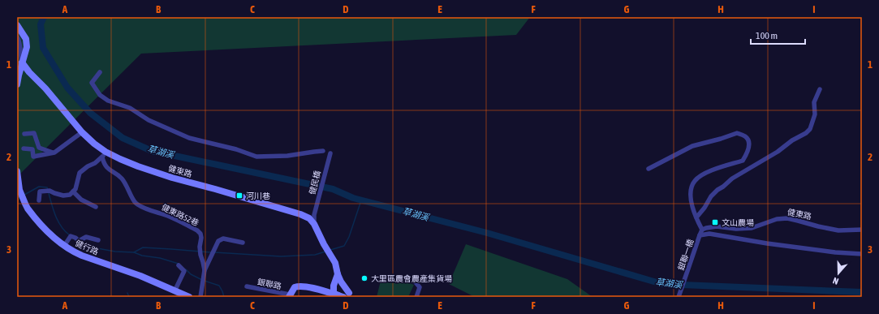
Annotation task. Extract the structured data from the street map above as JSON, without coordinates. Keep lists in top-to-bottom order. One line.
{"streets":{"street":["健東路","健民橋","健東路52巷","健行路","銀聯一橋","銀聯路"]},"crossings":[["健東路","健民橋"],["健東路","健東路52巷"]],"water":["草湖溪"],"places":{"transit":["河川巷","文山農場"],"other":["大里區農會農產集貨場"]},"scale_bar":"100 m","north":"bottom","grid":{"columns":["A","B","C","D","E","F","G","H","I"],"rows":["1","2","3"]}}
